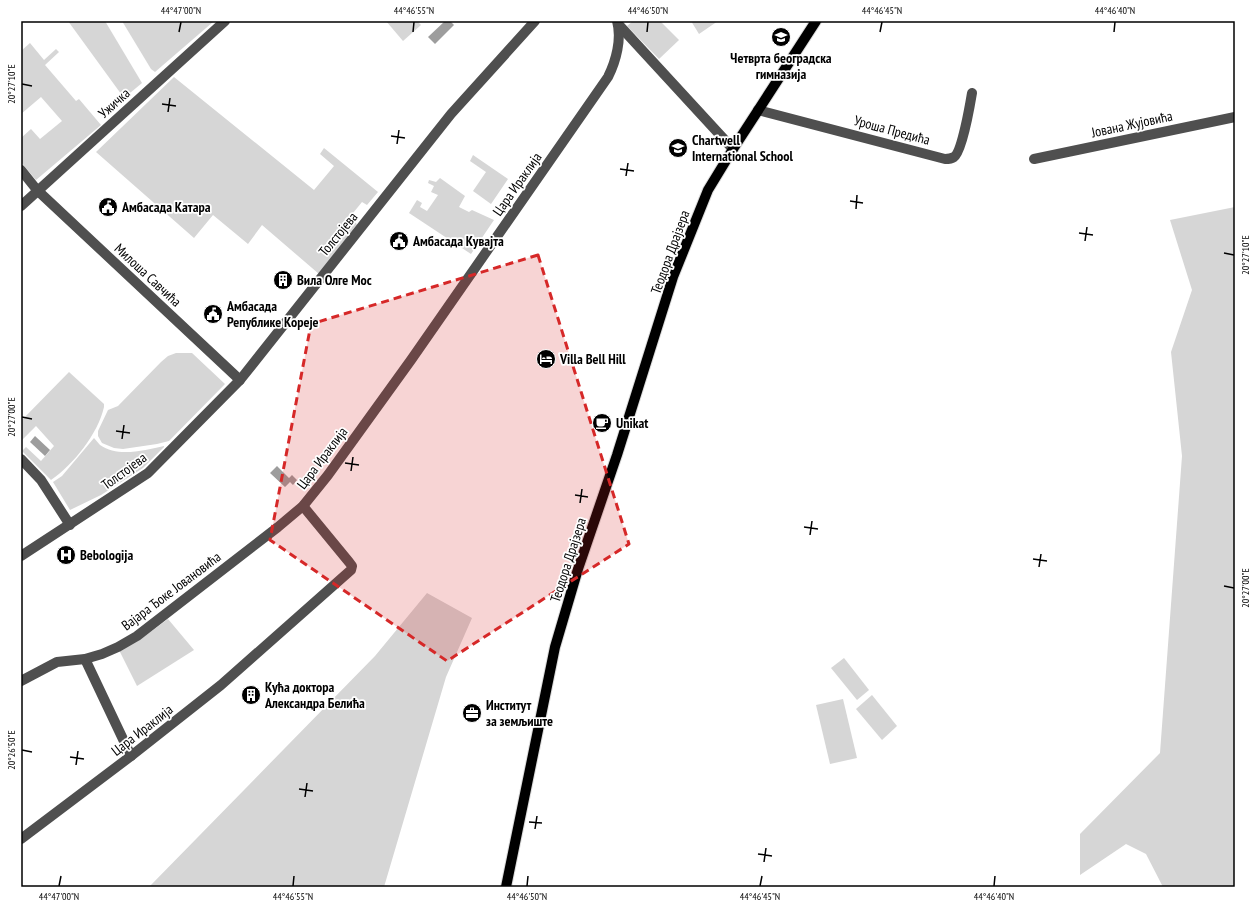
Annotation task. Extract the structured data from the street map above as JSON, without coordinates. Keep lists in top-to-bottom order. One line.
{"streets":{"main road":["Теодора Драјзера"],"street":["Ужичка","Јована Жујовића","Уроша Предића","Цара Ираклија","Толстојева","Милоша Савчића","Вајара Ђоке Јовановића"]},"crossings":[["Ужичка","Милоша Савчића"],["Уроша Предића","Теодора Драјзера"],["Цара Ираклија","Вајара Ђоке Јовановића"],["Толстојева","Милоша Савчића"]],"places":{"school or university":["Четврта београдска гимназија","Chartwell International School"],"public building":["Амбасада Катара","Амбасада Кувајта","Амбасада Републике Кореје"],"building":["Вила Олге Мос","Кућа доктора Александра Белића"],"hotel":["Villa Bell Hill"],"cafe":["Unikat"],"hospital":["Bebologija"],"office":["Институт за земљиште"]},"coordinates":["44°47'00\"N","44°46'55\"N","44°46'50\"N","44°46'45\"N","44°46'40\"N","20°27'10\"E","20°27'00\"E","20°26'50\"E"]}
